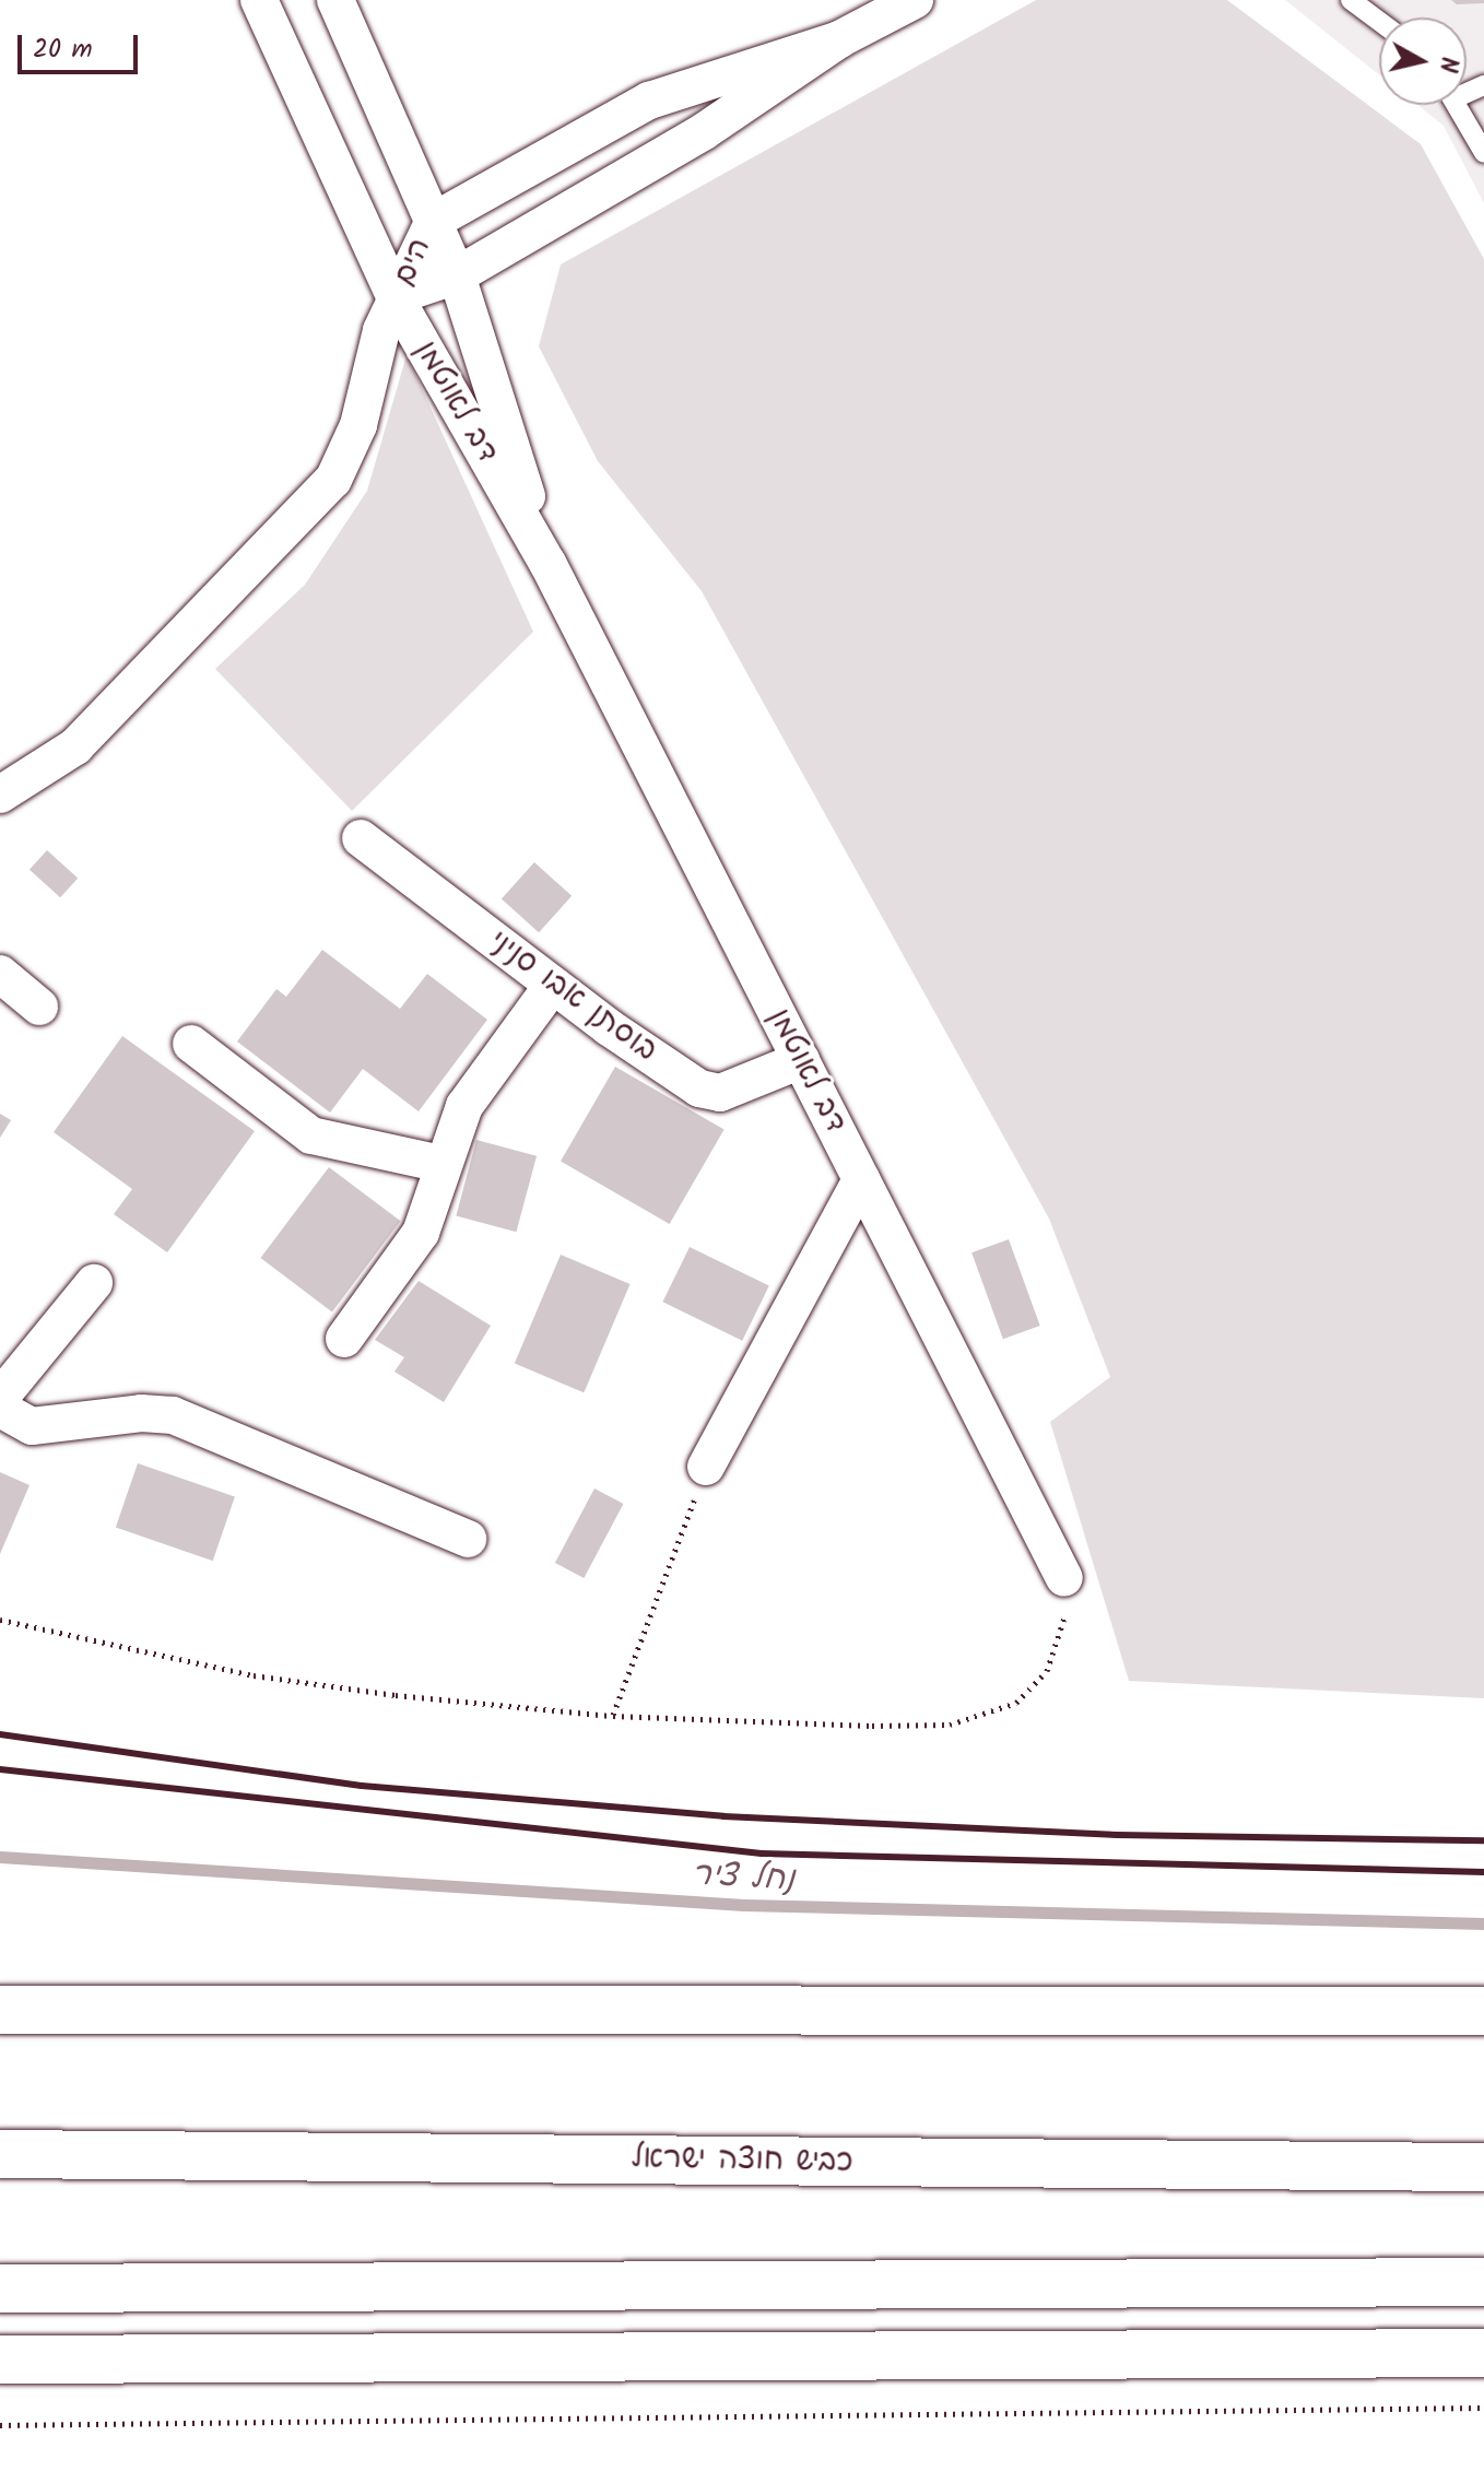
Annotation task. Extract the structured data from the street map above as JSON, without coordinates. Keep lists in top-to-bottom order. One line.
{"streets":{"main road":["כביש חוצה ישראל"],"street":["הים","דב לאוטמן","בוסתן אבו סניני"]},"crossings":[["הים","דב לאוטמן"],["דב לאוטמן","בוסתן אבו סניני"]],"water":["נחל ציר"],"scale_bar":"20 m","north":"right"}
